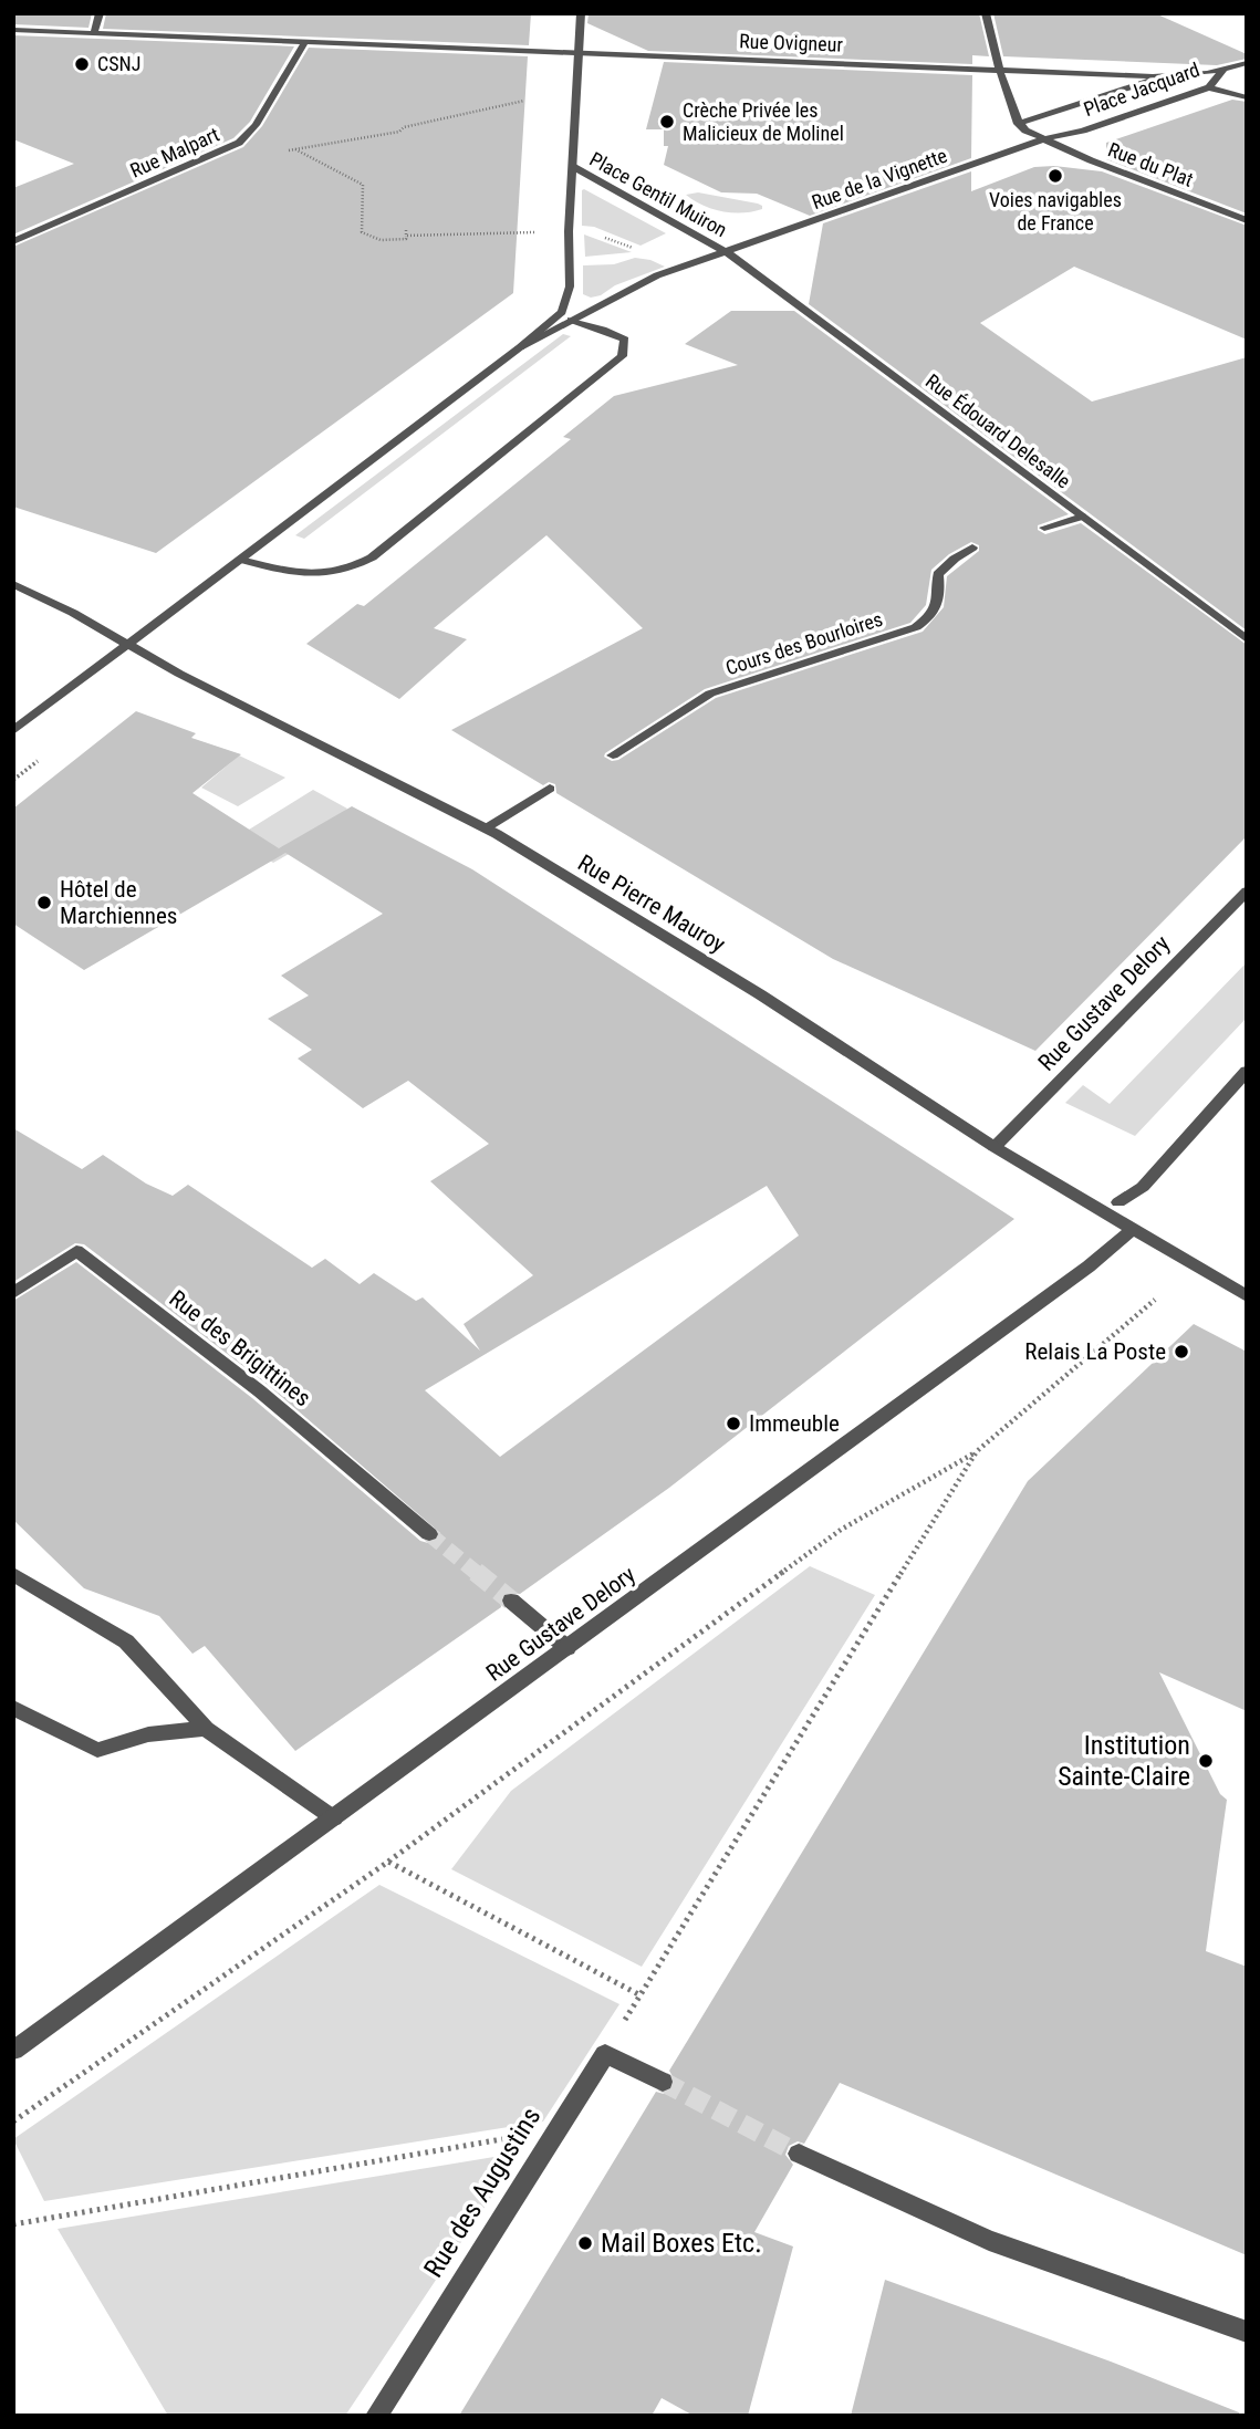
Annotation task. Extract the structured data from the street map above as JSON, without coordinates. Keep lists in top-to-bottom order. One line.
{"streets":{"street":["Rue Ovigneur","Place Jacquard","Rue Malpart","Rue du Plat","Rue de la Vignette","Place Gentil Muiron","Rue Édouard Delesalle","Cours des Bourloires","Rue Pierre Mauroy","Rue Gustave Delory","Rue des Brigittines","Rue des Augustins"]},"crossings":[["Rue Ovigneur","Place Jacquard"],["Rue Ovigneur","Rue Malpart"],["Rue Ovigneur","Place Gentil Muiron"],["Place Jacquard","Rue du Plat"],["Place Jacquard","Rue de la Vignette"],["Rue du Plat","Rue de la Vignette"],["Rue de la Vignette","Place Gentil Muiron"],["Rue de la Vignette","Rue Édouard Delesalle"],["Place Gentil Muiron","Rue Édouard Delesalle"],["Rue Pierre Mauroy","Rue Gustave Delory"]],"places":["CSNJ","Crèche Privée les Malicieux de Molinel","Voies navigables de France","Hôtel de Marchiennes","Relais La Poste","Immeuble","Institution Sainte-Claire","Mail Boxes Etc."]}
